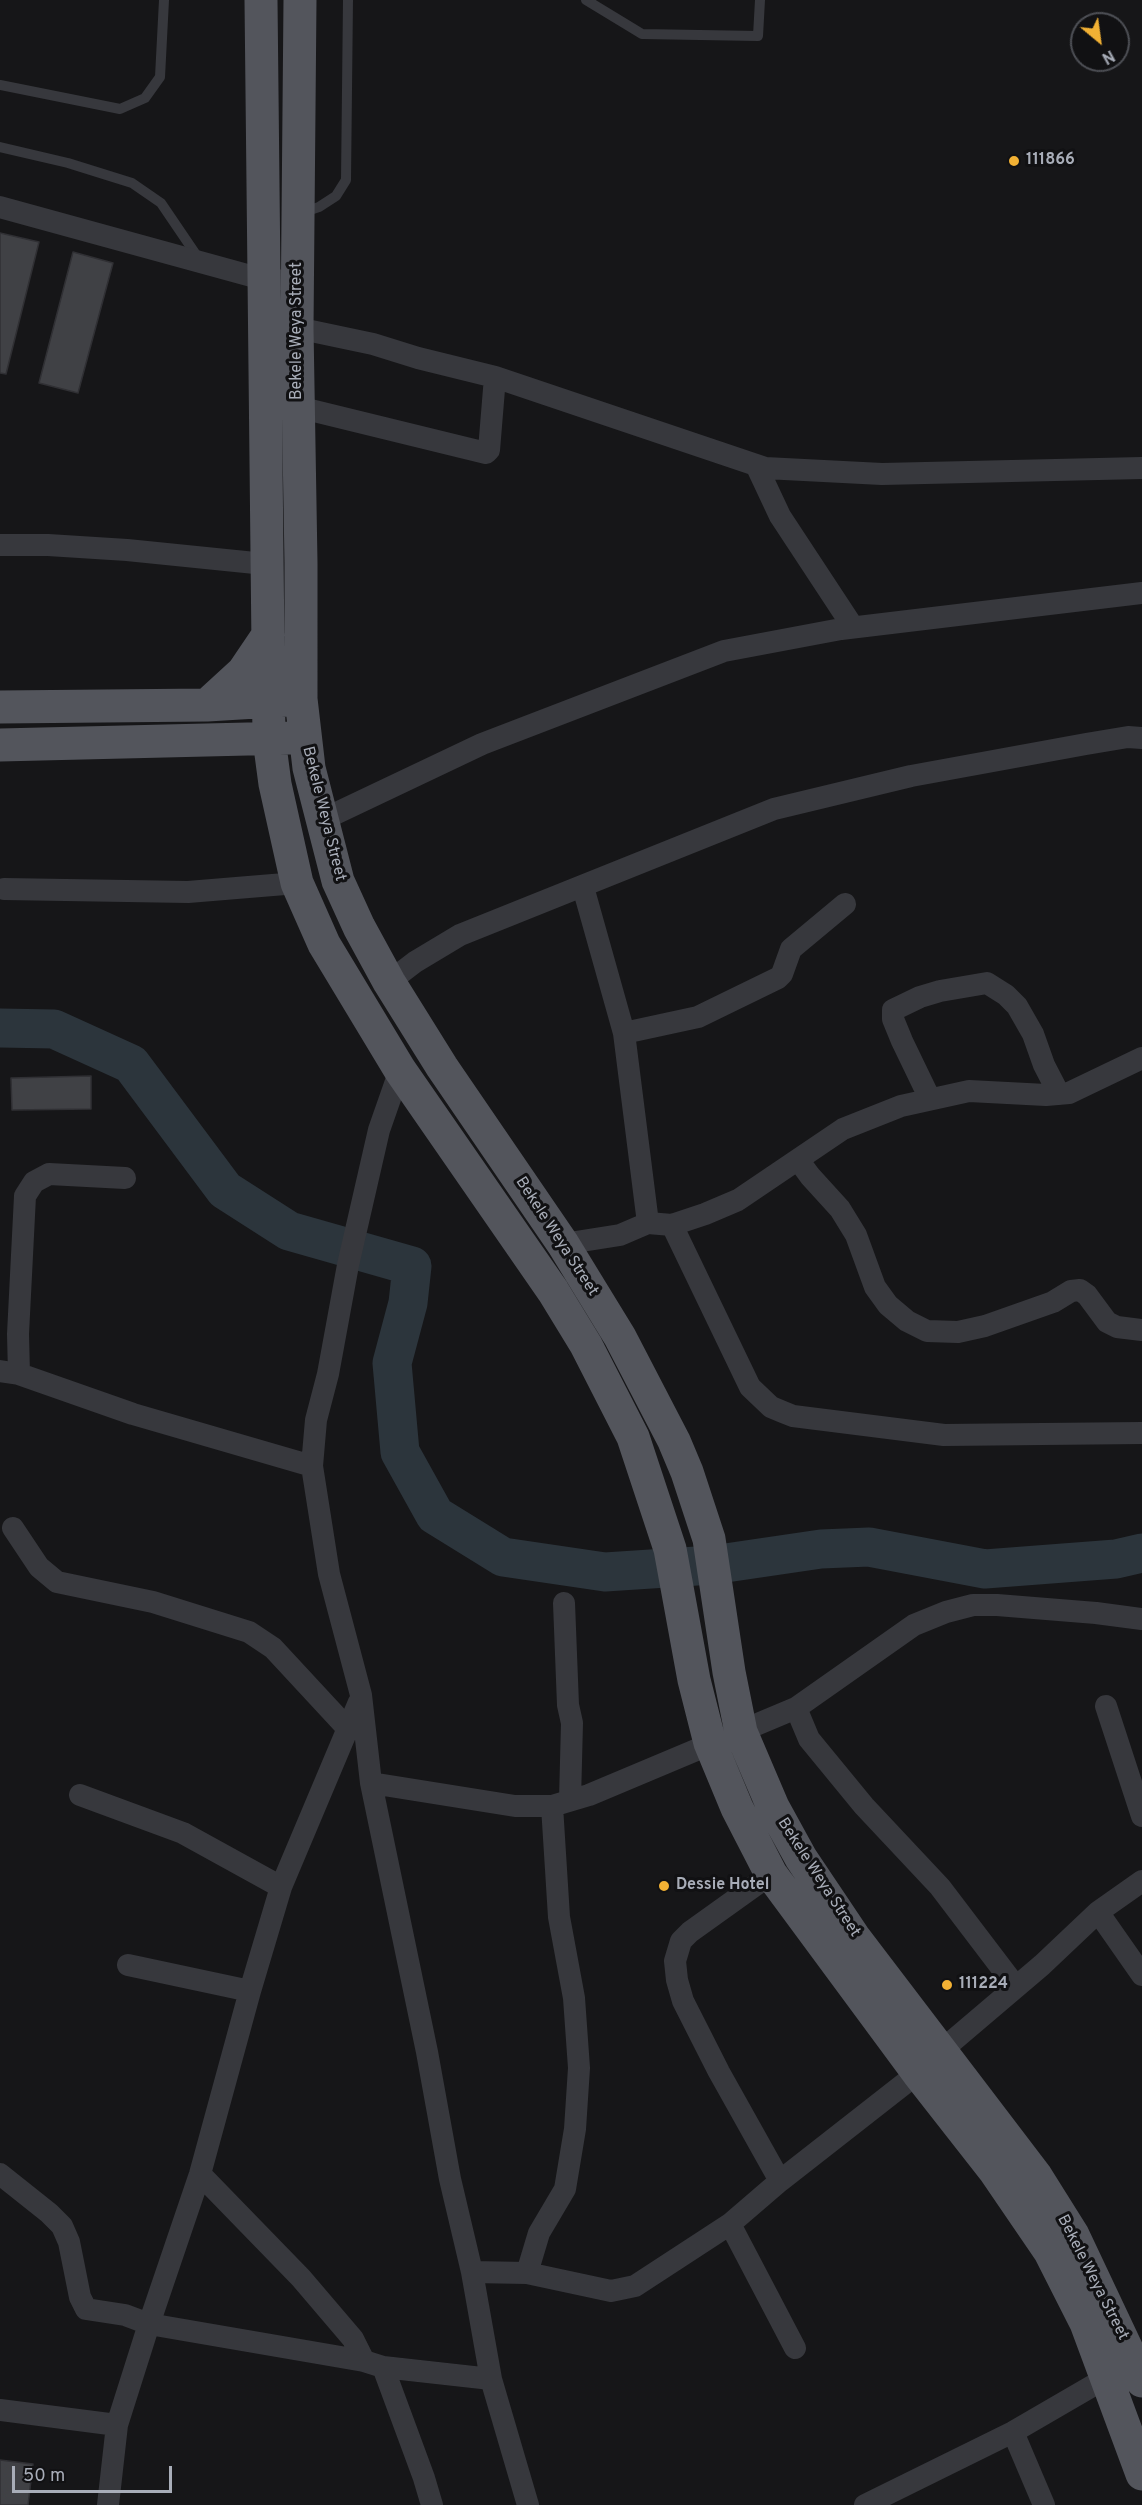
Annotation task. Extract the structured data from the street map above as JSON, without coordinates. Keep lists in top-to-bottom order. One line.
{"streets":{"main road":["Bekele Weya Street"]},"places":["111866","Dessie Hotel","111224"],"scale_bar":"50 m","north":"bottom right"}
